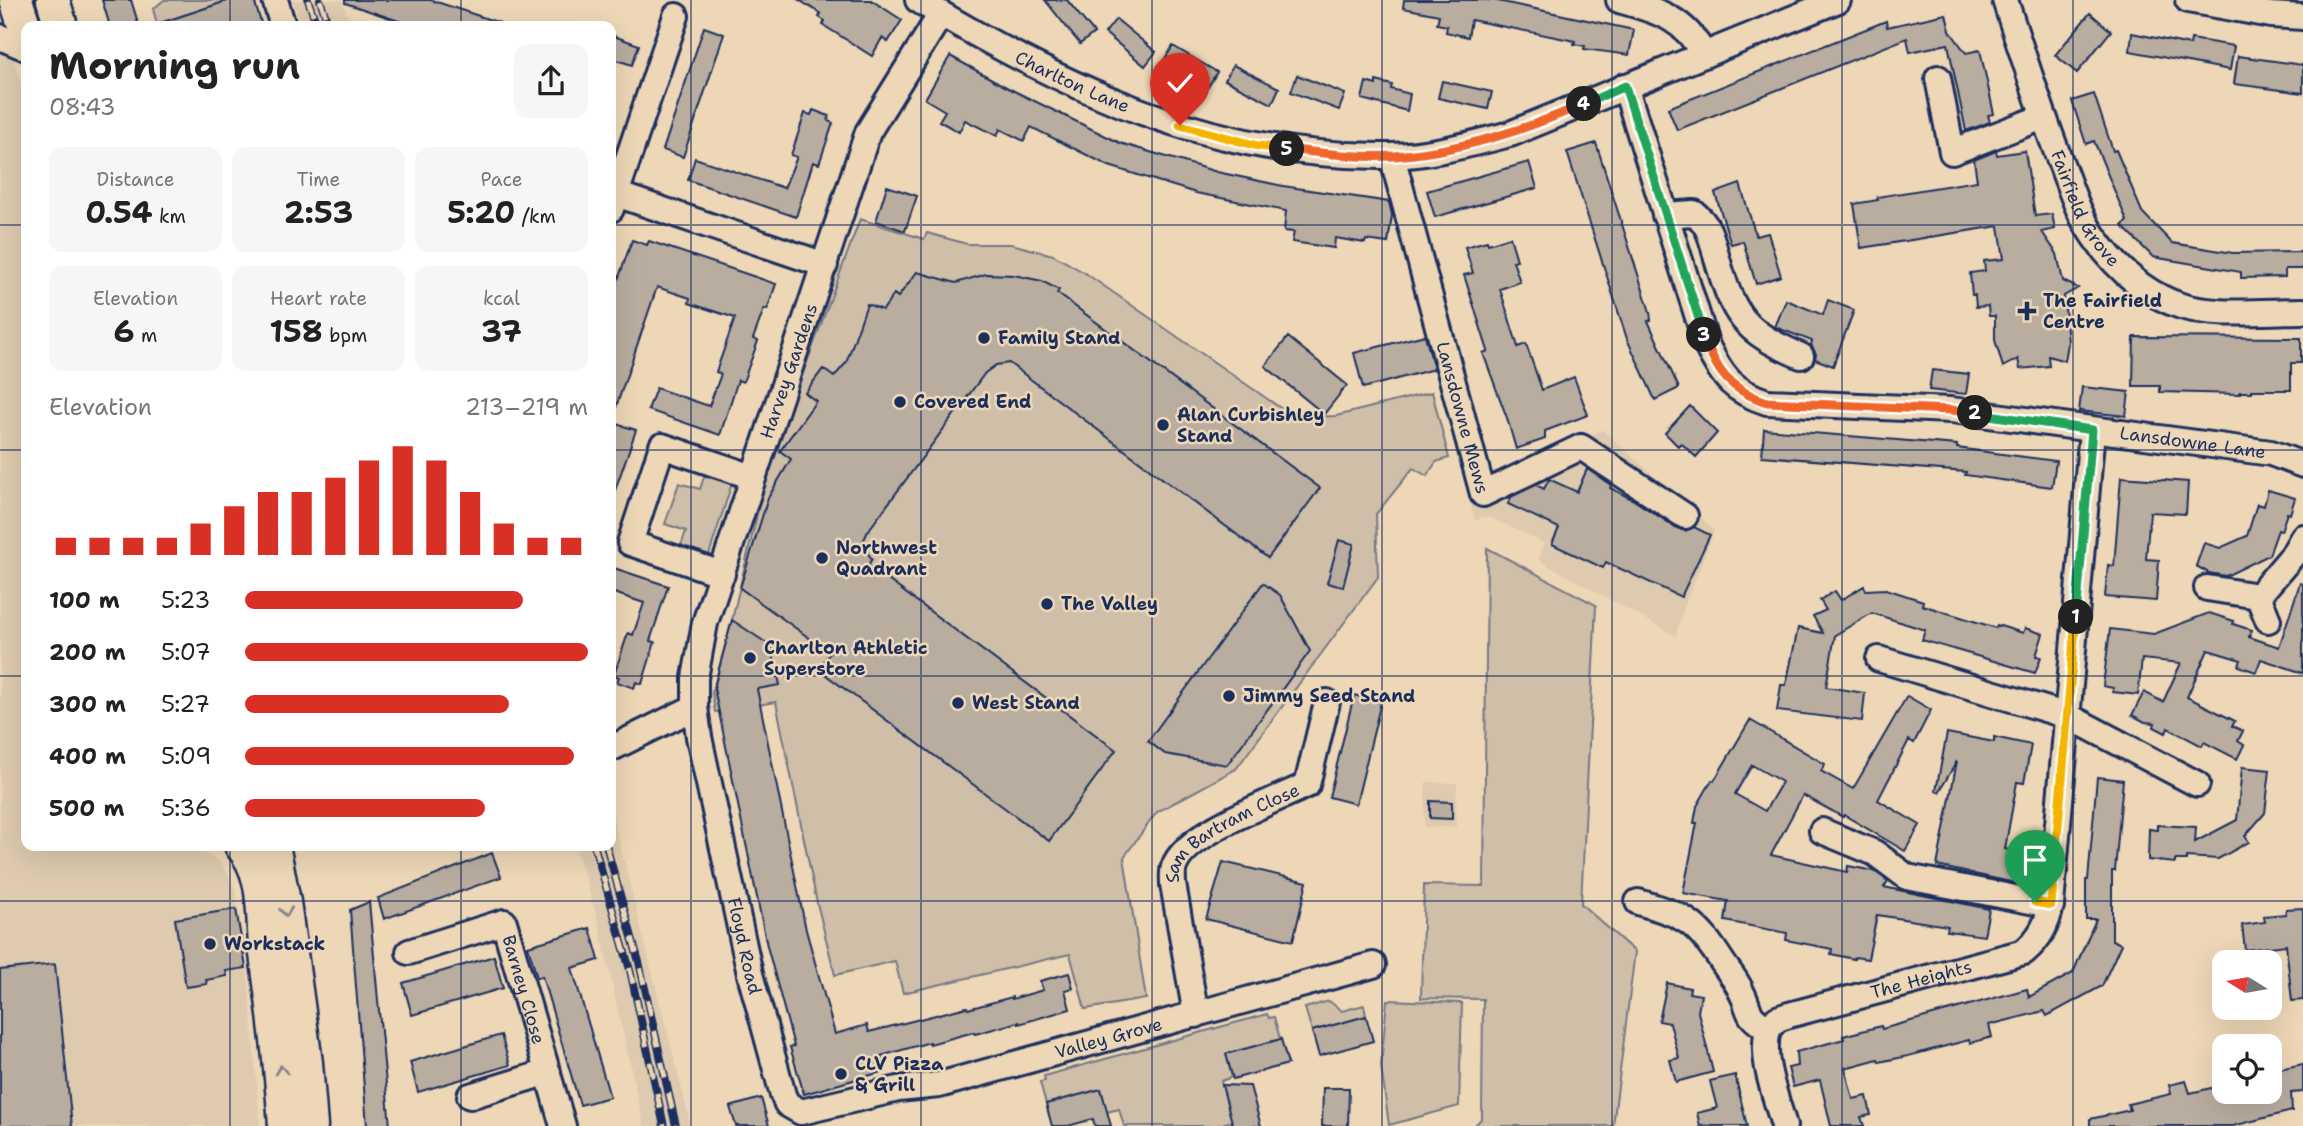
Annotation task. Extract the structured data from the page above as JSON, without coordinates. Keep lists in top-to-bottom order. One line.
{"streets":{"street":["Charlton Lane","Fairfield Grove","Harvey Gardens","Lansdowne Mews","Lansdowne Lane","Sam Bartram Close","Floyd Road","The Heights","Barney Close","Valley Grove"]},"crossings":[["Charlton Lane","Harvey Gardens"],["Charlton Lane","Lansdowne Mews"],["Charlton Lane","Lansdowne Lane"],["Harvey Gardens","Floyd Road"],["Lansdowne Lane","The Heights"],["Sam Bartram Close","Valley Grove"],["Floyd Road","Valley Grove"]],"places":{"health":["The Fairfield Centre"],"other":["Family Stand","Covered End","Alan Curbishley Stand","Northwest Quadrant","The Valley","Charlton Athletic Superstore","Jimmy Seed Stand","West Stand","Workstack","CLV Pizza & Grill"]},"north":"left","page":{"heading":["Morning run","08:43"],"pins":["4","5","3","2","1"],"stats":[["Distance","0.54 km"],["Time","2:53"],["Pace","5:20 /km"],["Elevation","6 m"],["Heart rate","158 bpm"],["kcal","37"]],"chart":["Elevation","213–219 m"],"list":[{"name":"100 m","note":"5:23"},{"name":"200 m","note":"5:07"},{"name":"300 m","note":"5:27"},{"name":"400 m","note":"5:09"},{"name":"500 m","note":"5:36"}]}}
